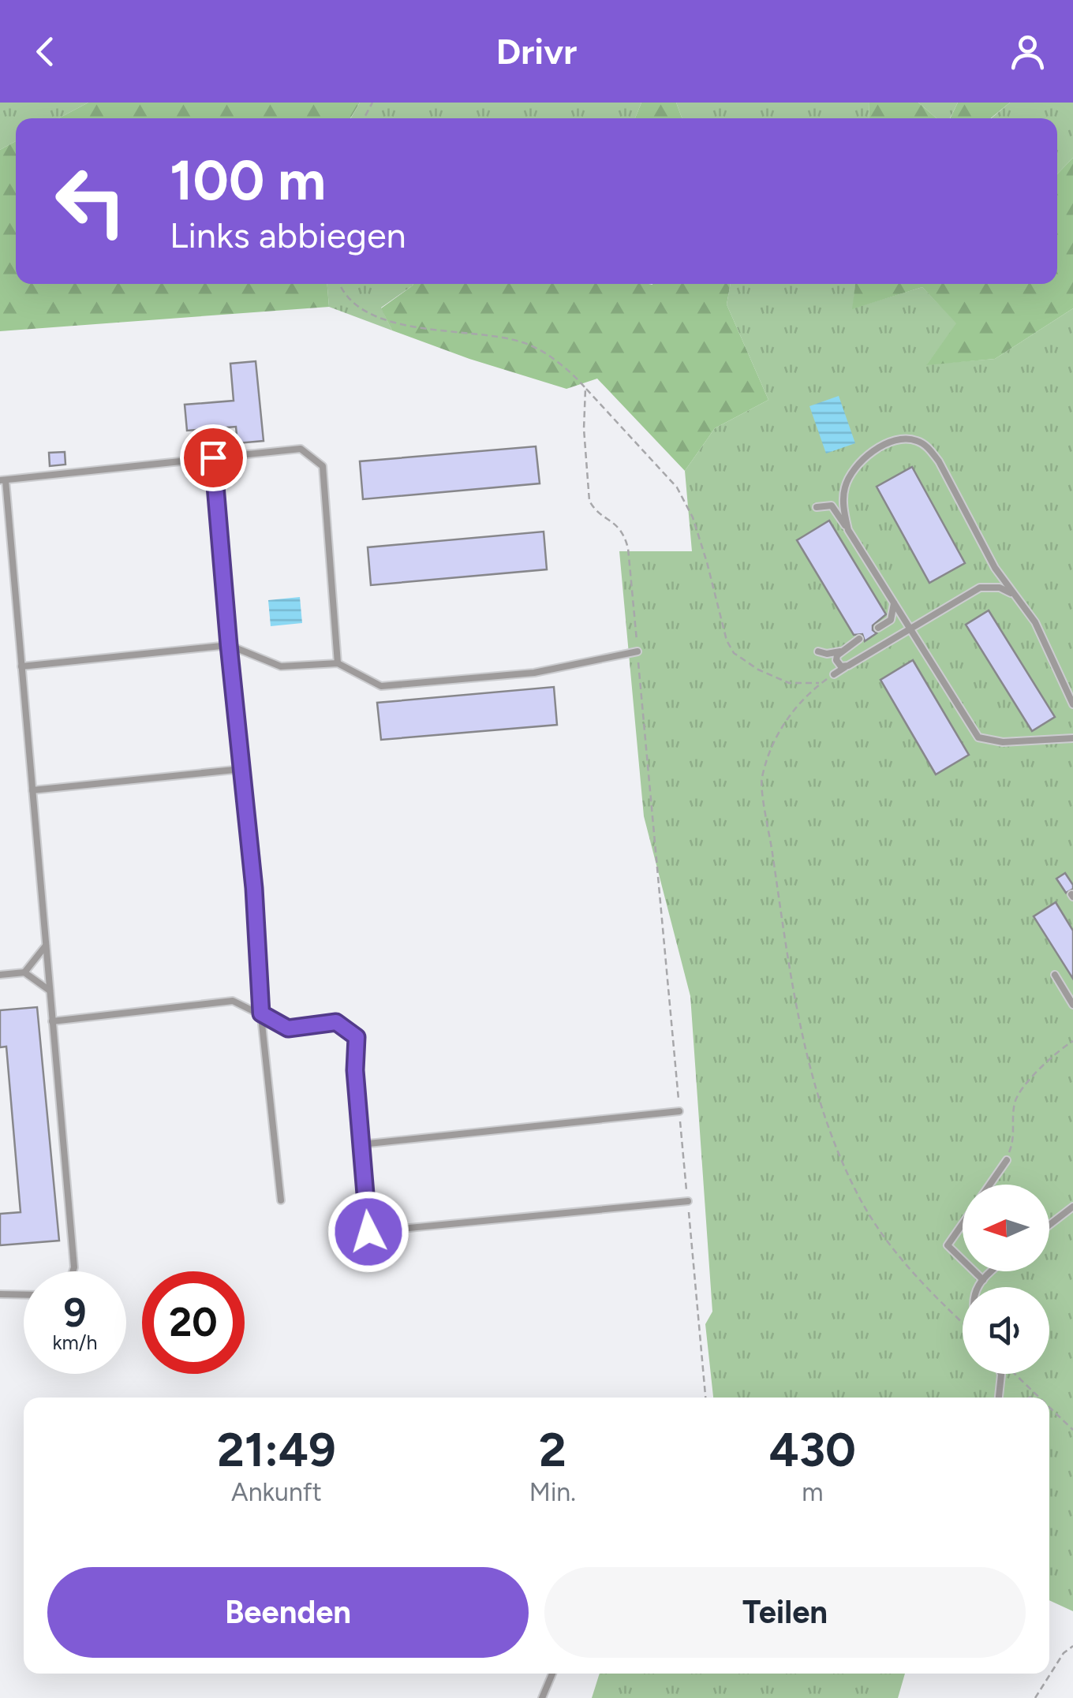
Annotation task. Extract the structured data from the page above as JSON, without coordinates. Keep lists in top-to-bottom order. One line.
{"north":"left","page":{"header":"Drivr","turn":["100 m","Links abbiegen"],"speed":"9 km/h","limit":"20","eta":["21:49","Ankunft","2","Min.","430","m"],"buttons":["Beenden","Teilen"]}}
